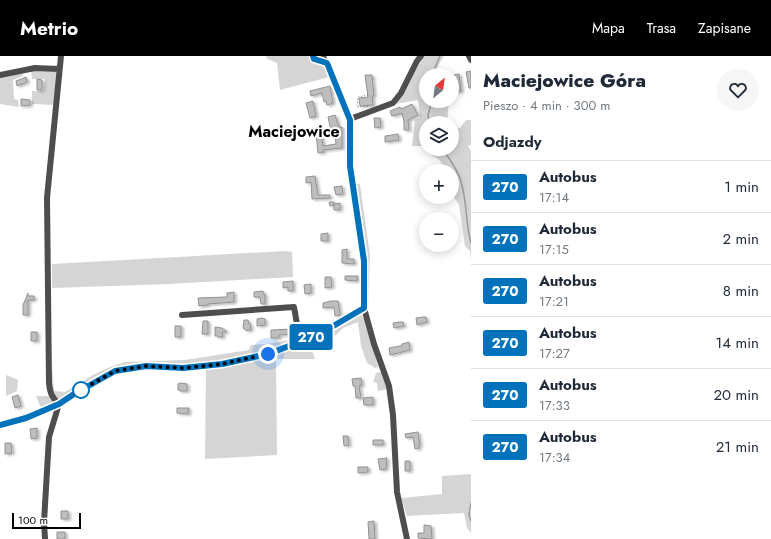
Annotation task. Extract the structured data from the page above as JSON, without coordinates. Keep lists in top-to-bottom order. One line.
{"districts":["Maciejowice"],"lines":["bus line 270"],"scale_bar":"100 m","north":"top right","page":{"header":"Metrio","nav":["Mapa","Trasa","Zapisane"],"on_map":"270","heading":[["Maciejowice Góra","Pieszo · 4 min · 300 m"],"Odjazdy"],"map_buttons":["+","−"],"list":[{"mark":"270","name":"Autobus","note":"17:14","value":"1 min"},{"mark":"270","name":"Autobus","note":"17:15","value":"2 min"},{"mark":"270","name":"Autobus","note":"17:21","value":"8 min"},{"mark":"270","name":"Autobus","note":"17:27","value":"14 min"},{"mark":"270","name":"Autobus","note":"17:33","value":"20 min"},{"mark":"270","name":"Autobus","note":"17:34","value":"21 min"}],"scale":"100 m"}}
